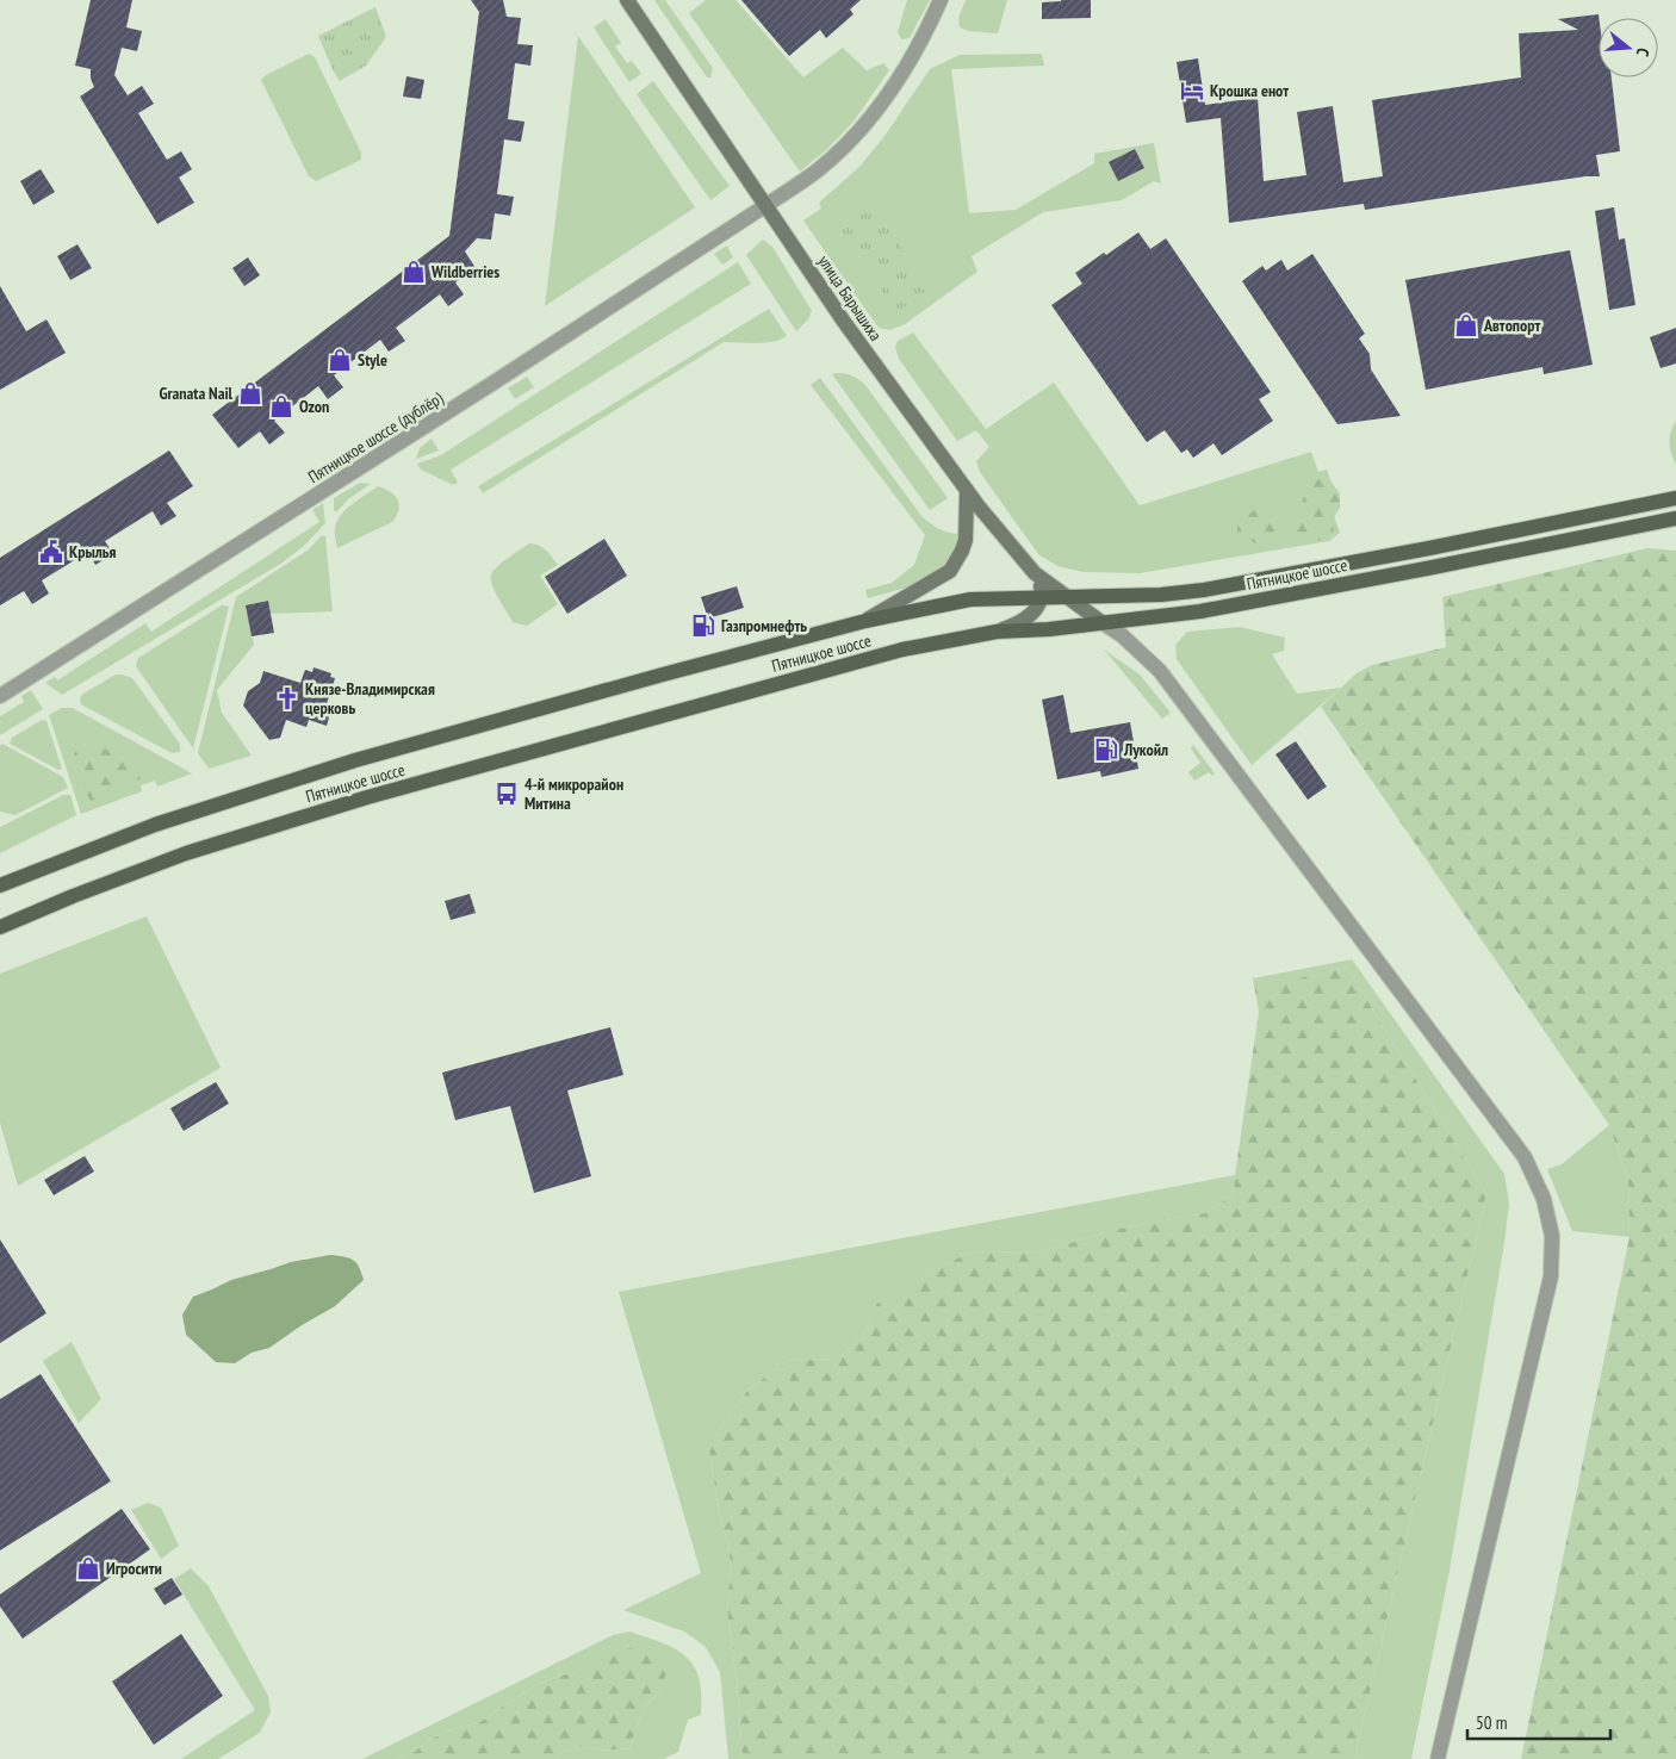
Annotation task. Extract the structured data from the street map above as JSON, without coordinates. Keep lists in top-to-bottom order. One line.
{"streets":{"main road":["улица Барышиха","Пятницкое шоссе"],"street":["Пятницкое шоссе (дублёр)"]},"crossings":[["улица Барышиха","Пятницкое шоссе (дублёр)"],["улица Барышиха","Пятницкое шоссе"]],"places":{"hotel":["Крошка енот"],"shop":["Wildberries","Автопорт","Style","Granata Nail","Ozon","Игросити"],"public building":["Крылья"],"fuel station":["Газпромнефть","Лукойл"],"church":["Князе-Владимирская церковь"],"bus stop":["4-й микрорайон Митина"]},"scale_bar":"50 m","north":"right"}
